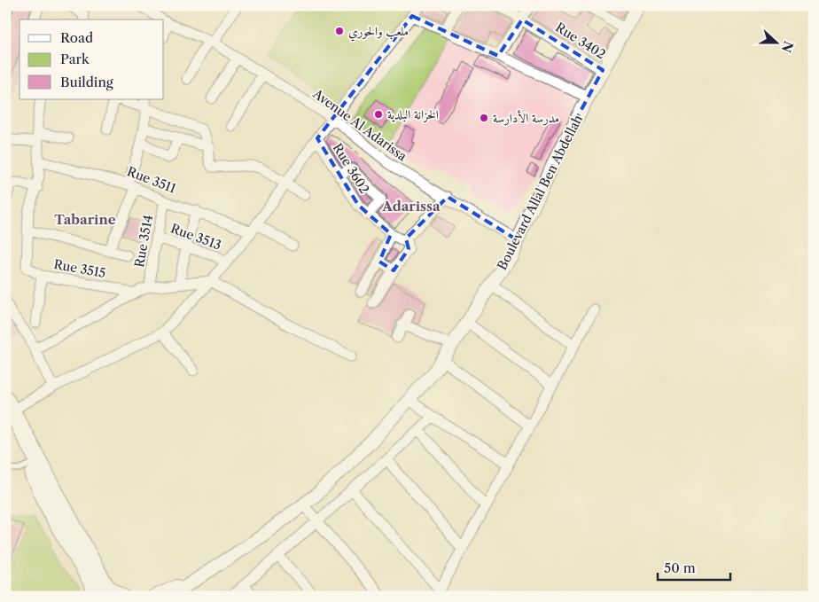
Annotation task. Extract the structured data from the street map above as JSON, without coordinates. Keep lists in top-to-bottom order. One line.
{"streets":{"street":["Rue 3402","Avenue Al Adarissa","Rue 3602","Rue 3511","Boulevard Allal Ben Abdellah","Rue 3513","Rue 3514","Rue 3515"]},"crossings":[["Rue 3402","Boulevard Allal Ben Abdellah"],["Avenue Al Adarissa","Boulevard Allal Ben Abdellah"],["Rue 3511","Rue 3514"],["Rue 3513","Rue 3514"]],"districts":["Adarissa","Tabarine"],"places":["ملعب والحوري","الخزانة البلدية","مدرسة الأدارسة"],"legend":["Road","Park","Building"],"scale_bar":"50 m","north":"right"}
